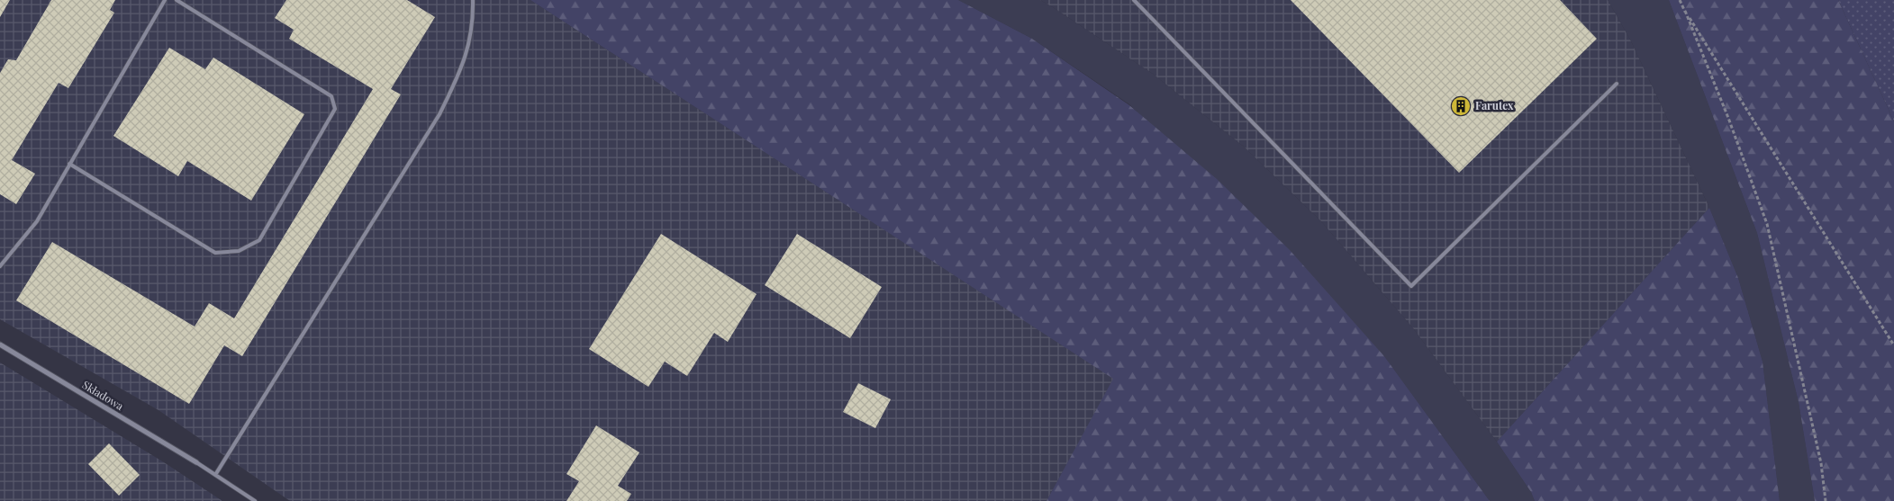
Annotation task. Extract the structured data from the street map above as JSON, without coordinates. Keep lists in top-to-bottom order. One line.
{"streets":{"street":["Składowa"]},"places":{"building":["Farutex"]}}
